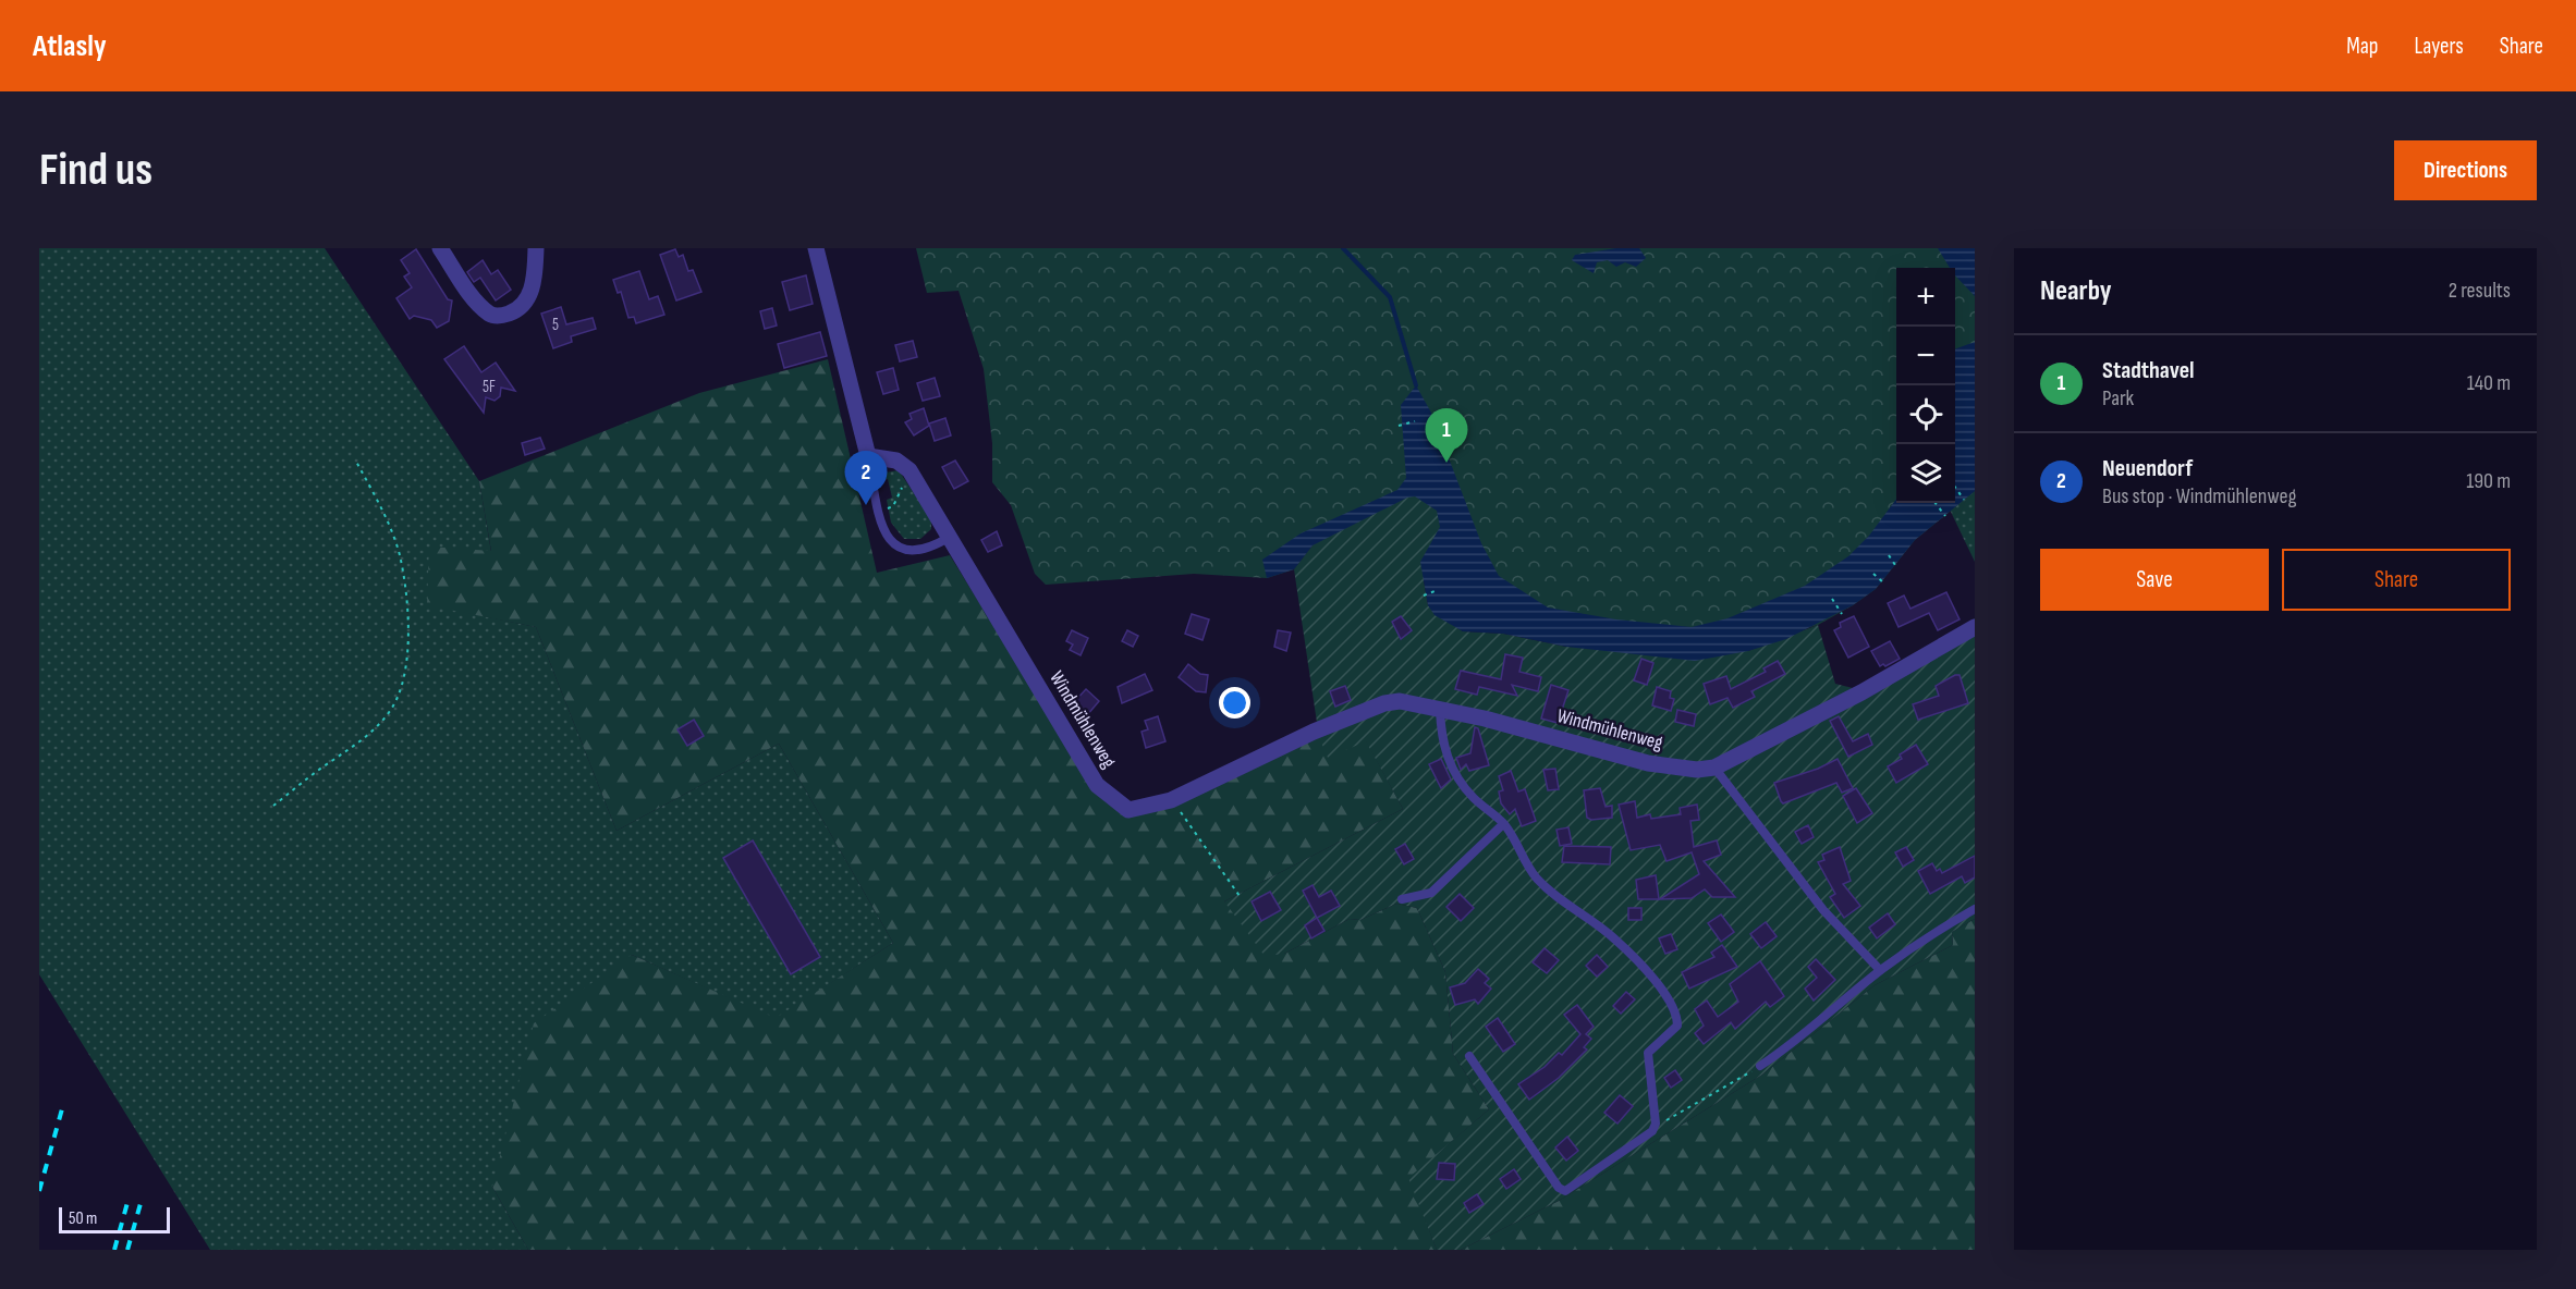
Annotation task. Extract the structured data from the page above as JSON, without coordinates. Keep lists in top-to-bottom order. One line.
{"streets":{"street":["Windmühlenweg"]},"house_numbers":["5","5F"],"scale_bar":"50 m","page":{"header":"Atlasly","nav":["Map","Layers","Share"],"buttons":["Directions",["Save","Share"]],"title":"Find us","heading":["Nearby","2 results"],"map_buttons":["+","−"],"list":[{"mark":"1","name":"Stadthavel","note":"Park","value":"140 m"},{"mark":"2","name":"Neuendorf","note":"Bus stop · Windmühlenweg","value":"190 m"}],"pins":["1","2"],"scale":"50 m"}}
